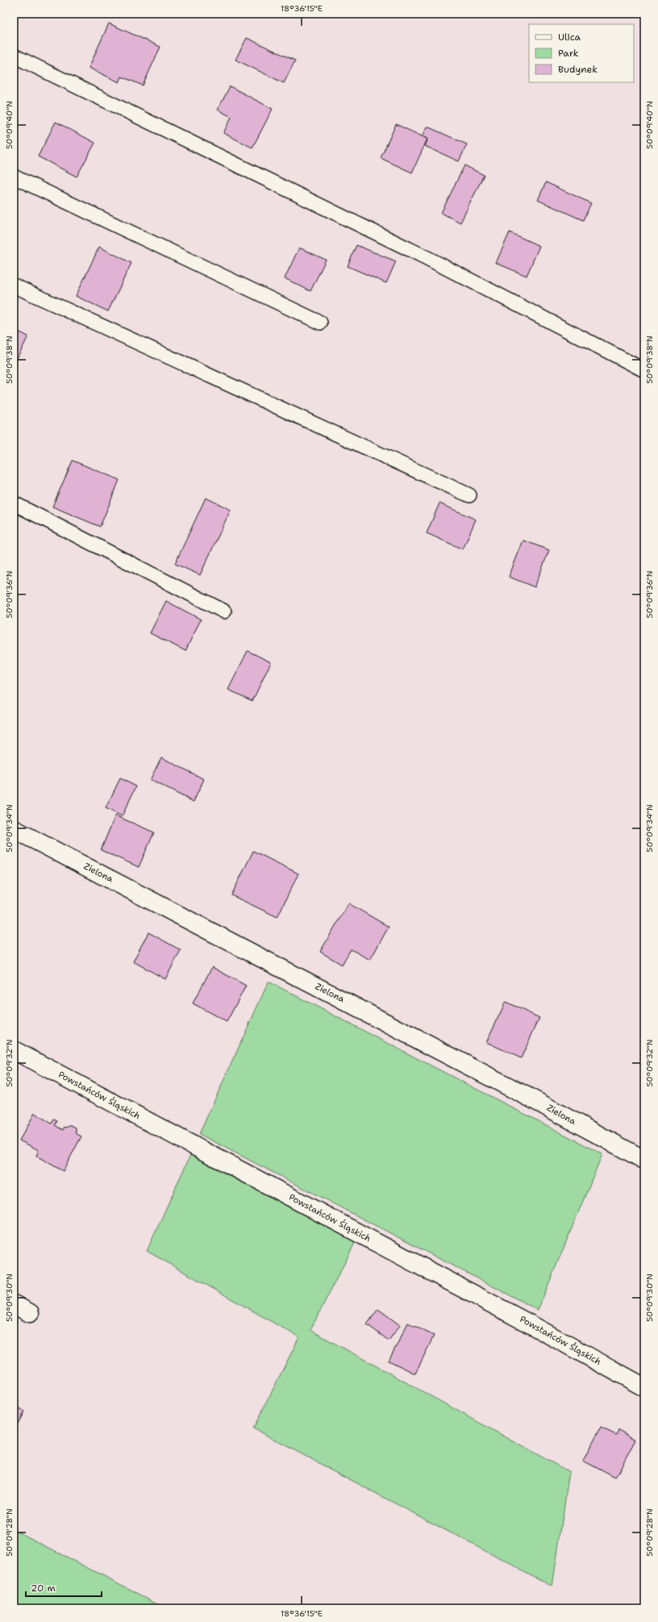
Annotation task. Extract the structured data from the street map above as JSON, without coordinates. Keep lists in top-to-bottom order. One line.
{"streets":{"street":["Zielona","Powstańców Śląskich"]},"legend":["Ulica","Park","Budynek"],"scale_bar":"20 m","coordinates":["18°36'15\"E","50°09'40\"N","50°09'38\"N","50°09'36\"N","50°09'34\"N","50°09'32\"N","50°09'30\"N","50°09'28\"N"]}
